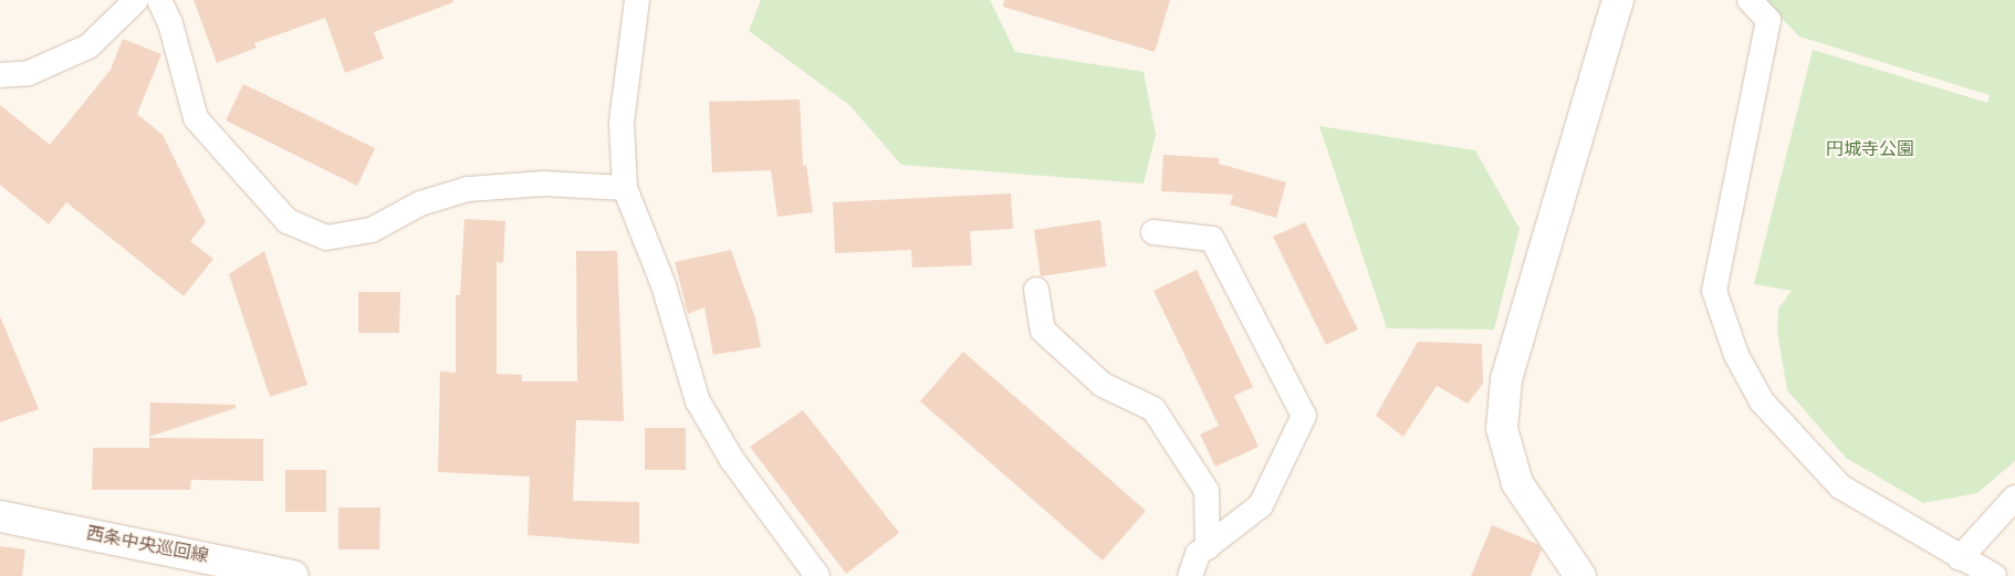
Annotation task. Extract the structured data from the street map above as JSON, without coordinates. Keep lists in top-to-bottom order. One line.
{"streets":{"street":["西条中央巡回線"]},"parks":["円城寺公園"]}
